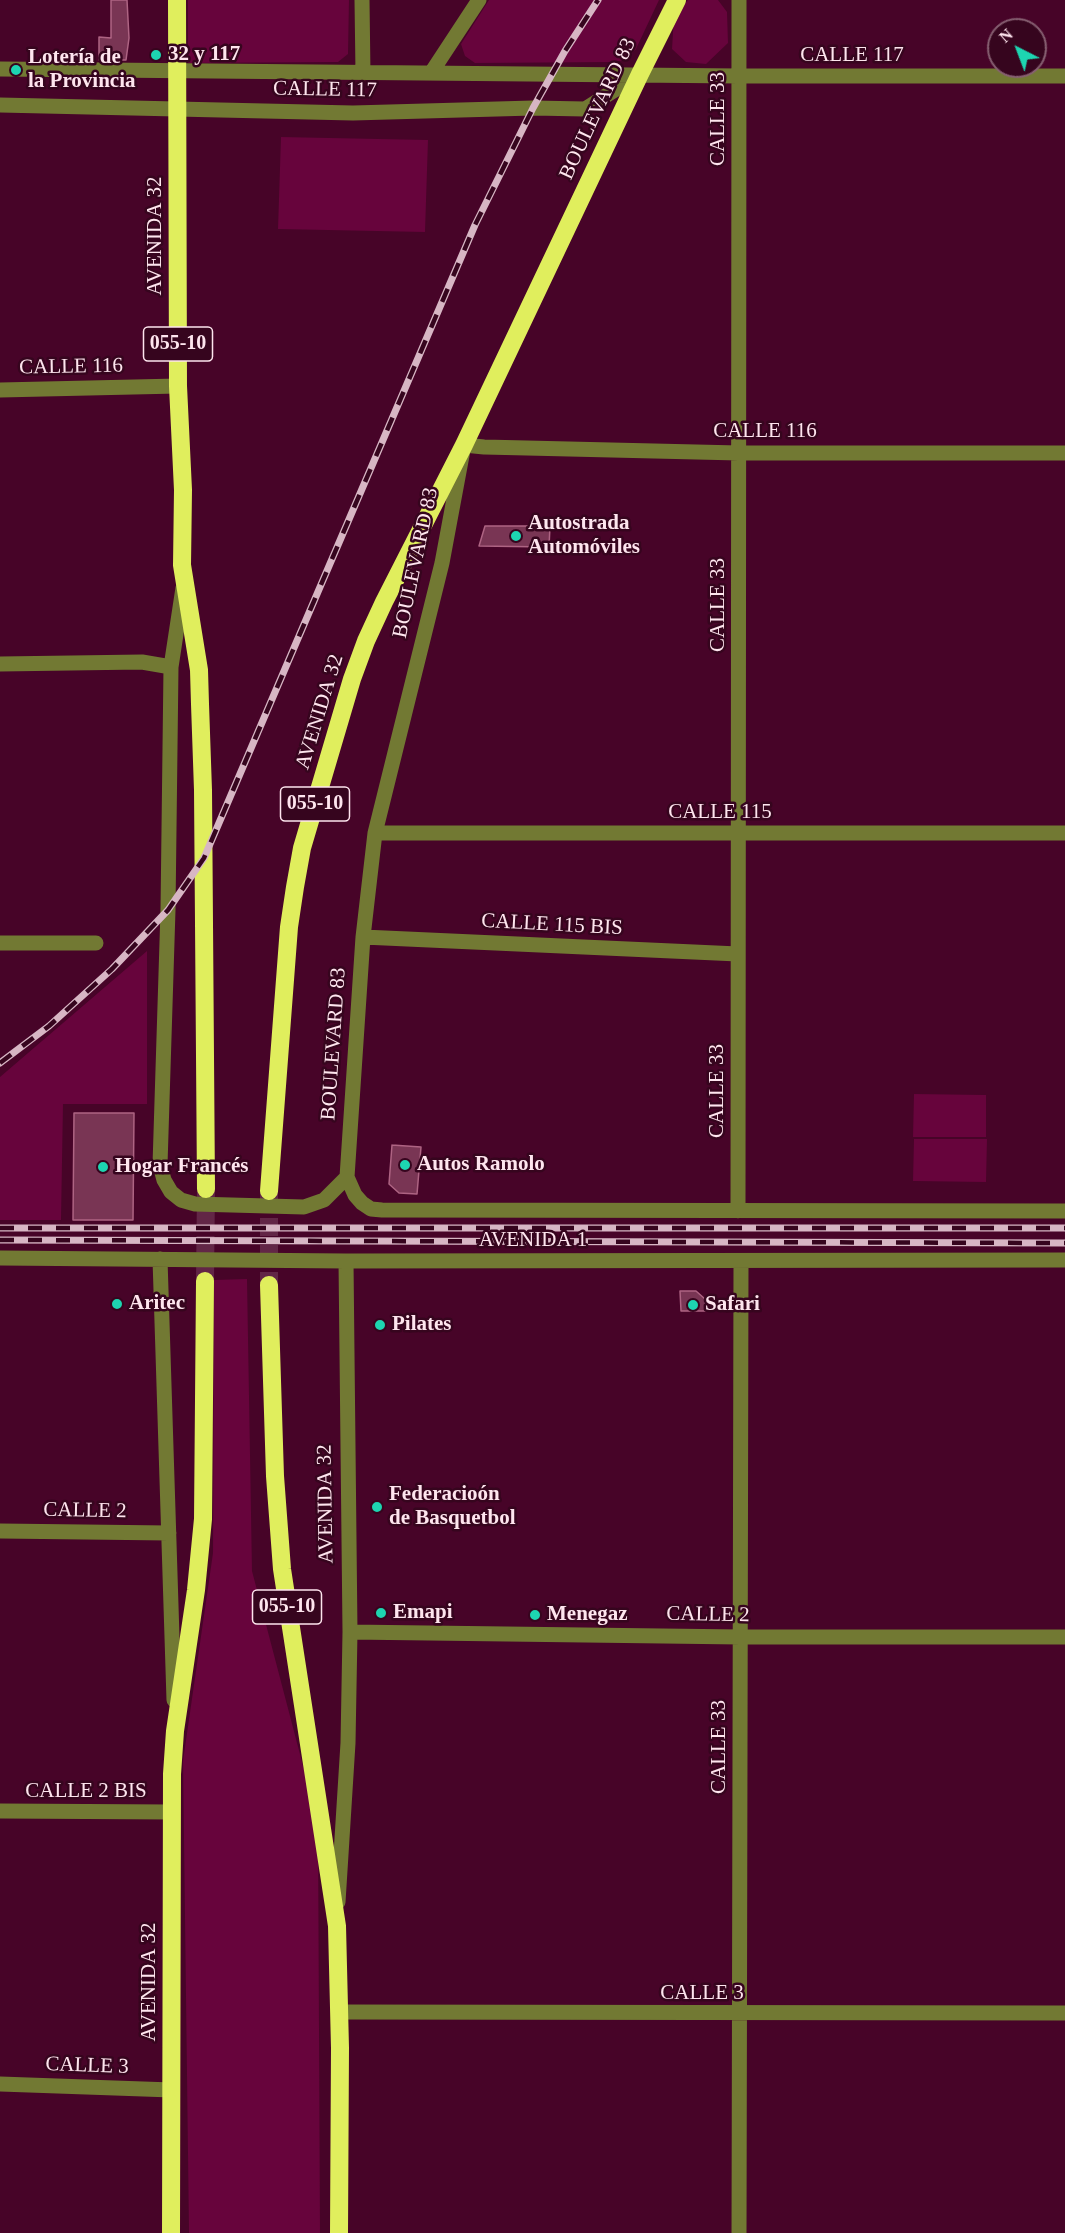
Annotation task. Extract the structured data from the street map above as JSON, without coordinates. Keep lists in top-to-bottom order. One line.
{"streets":{"highway":["BOULEVARD 83","AVENIDA 32","055-10"],"street":["CALLE 117","CALLE 33","CALLE 116","CALLE 115","CALLE 115 BIS","AVENIDA 1","CALLE 2","CALLE 2 BIS","CALLE 3"]},"crossings":[["CALLE 117","BOULEVARD 83"],["CALLE 117","CALLE 33"],["CALLE 117","AVENIDA 32"],["BOULEVARD 83","AVENIDA 32"],["BOULEVARD 83","CALLE 116"],["BOULEVARD 83","CALLE 115"],["BOULEVARD 83","CALLE 115 BIS"],["BOULEVARD 83","AVENIDA 1"],["CALLE 33","CALLE 116"],["CALLE 33","CALLE 115"],["CALLE 33","CALLE 115 BIS"],["CALLE 33","AVENIDA 1"],["CALLE 33","CALLE 2"],["CALLE 33","CALLE 3"],["AVENIDA 32","CALLE 116"],["AVENIDA 32","AVENIDA 1"],["AVENIDA 32","CALLE 2"],["AVENIDA 32","CALLE 2 BIS"],["AVENIDA 32","CALLE 3"]],"places":["32 y 117","Lotería de la Provincia","Autostrada Automóviles","Autos Ramolo","Hogar Francés","Aritec","Safari","Pilates","Federacioón de Basquetbol","Emapi","Menegaz"],"north":"top left"}
